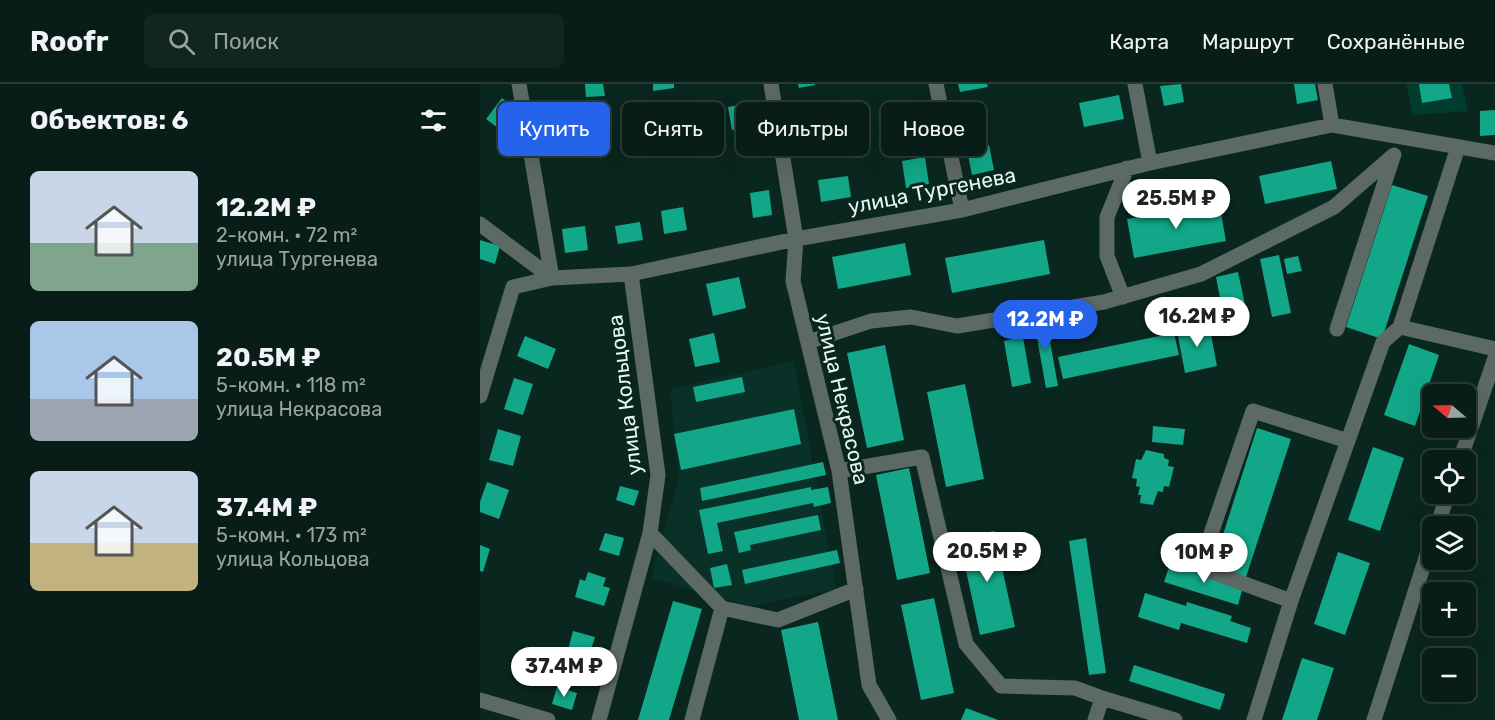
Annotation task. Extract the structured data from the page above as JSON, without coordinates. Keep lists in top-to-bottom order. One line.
{"streets":{"street":["улица Тургенева","улица Кольцова","улица Некрасова"]},"crossings":[["улица Тургенева","улица Кольцова"],["улица Тургенева","улица Некрасова"]],"north":"left","page":{"header":"Roofr","search":"Поиск","nav":["Карта","Маршрут","Сохранённые"],"heading":"Объектов: 6","chip":["Купить","Снять","Фильтры","Новое"],"list":[{"name":"12.2M ₽","note":"2-комн. · 72 m² · улица Тургенева"},{"name":"20.5M ₽","note":"5-комн. · 118 m² · улица Некрасова"},{"name":"37.4M ₽","note":"5-комн. · 173 m² · улица Кольцова"}],"price":["25.5M ₽","16.2M ₽","12.2M ₽","20.5M ₽","10M ₽","37.4M ₽"],"map_buttons":["+","−"]}}
